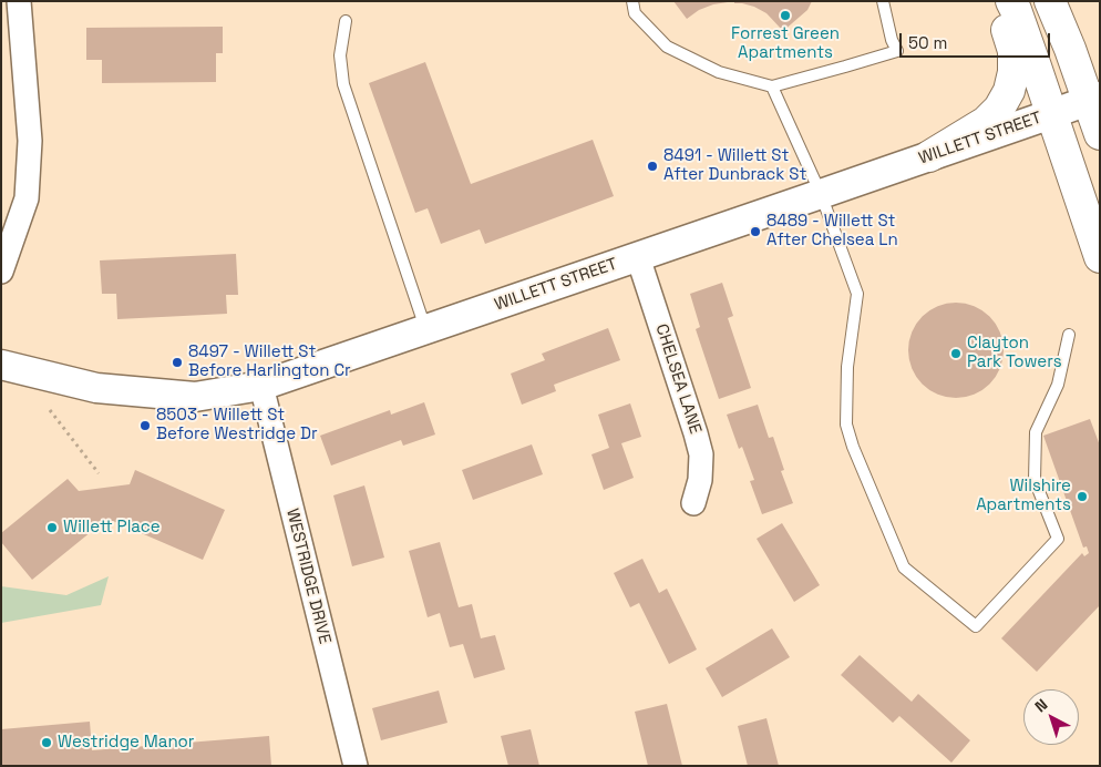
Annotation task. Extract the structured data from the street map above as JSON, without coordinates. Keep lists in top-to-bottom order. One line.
{"streets":{"street":["WILLETT STREET","CHELSEA LANE","WESTRIDGE DRIVE"]},"crossings":[["WILLETT STREET","CHELSEA LANE"],["WILLETT STREET","WESTRIDGE DRIVE"]],"places":["Forrest Green Apartments","8491 - Willett St After Dunbrack St","8489 - Willett St After Chelsea Ln","Clayton Park Towers","8497 - Willett St Before Harlington Cr","8503 - Willett St Before Westridge Dr","Wilshire Apartments","Willett Place","Westridge Manor"],"scale_bar":"50 m","north":"top left"}
